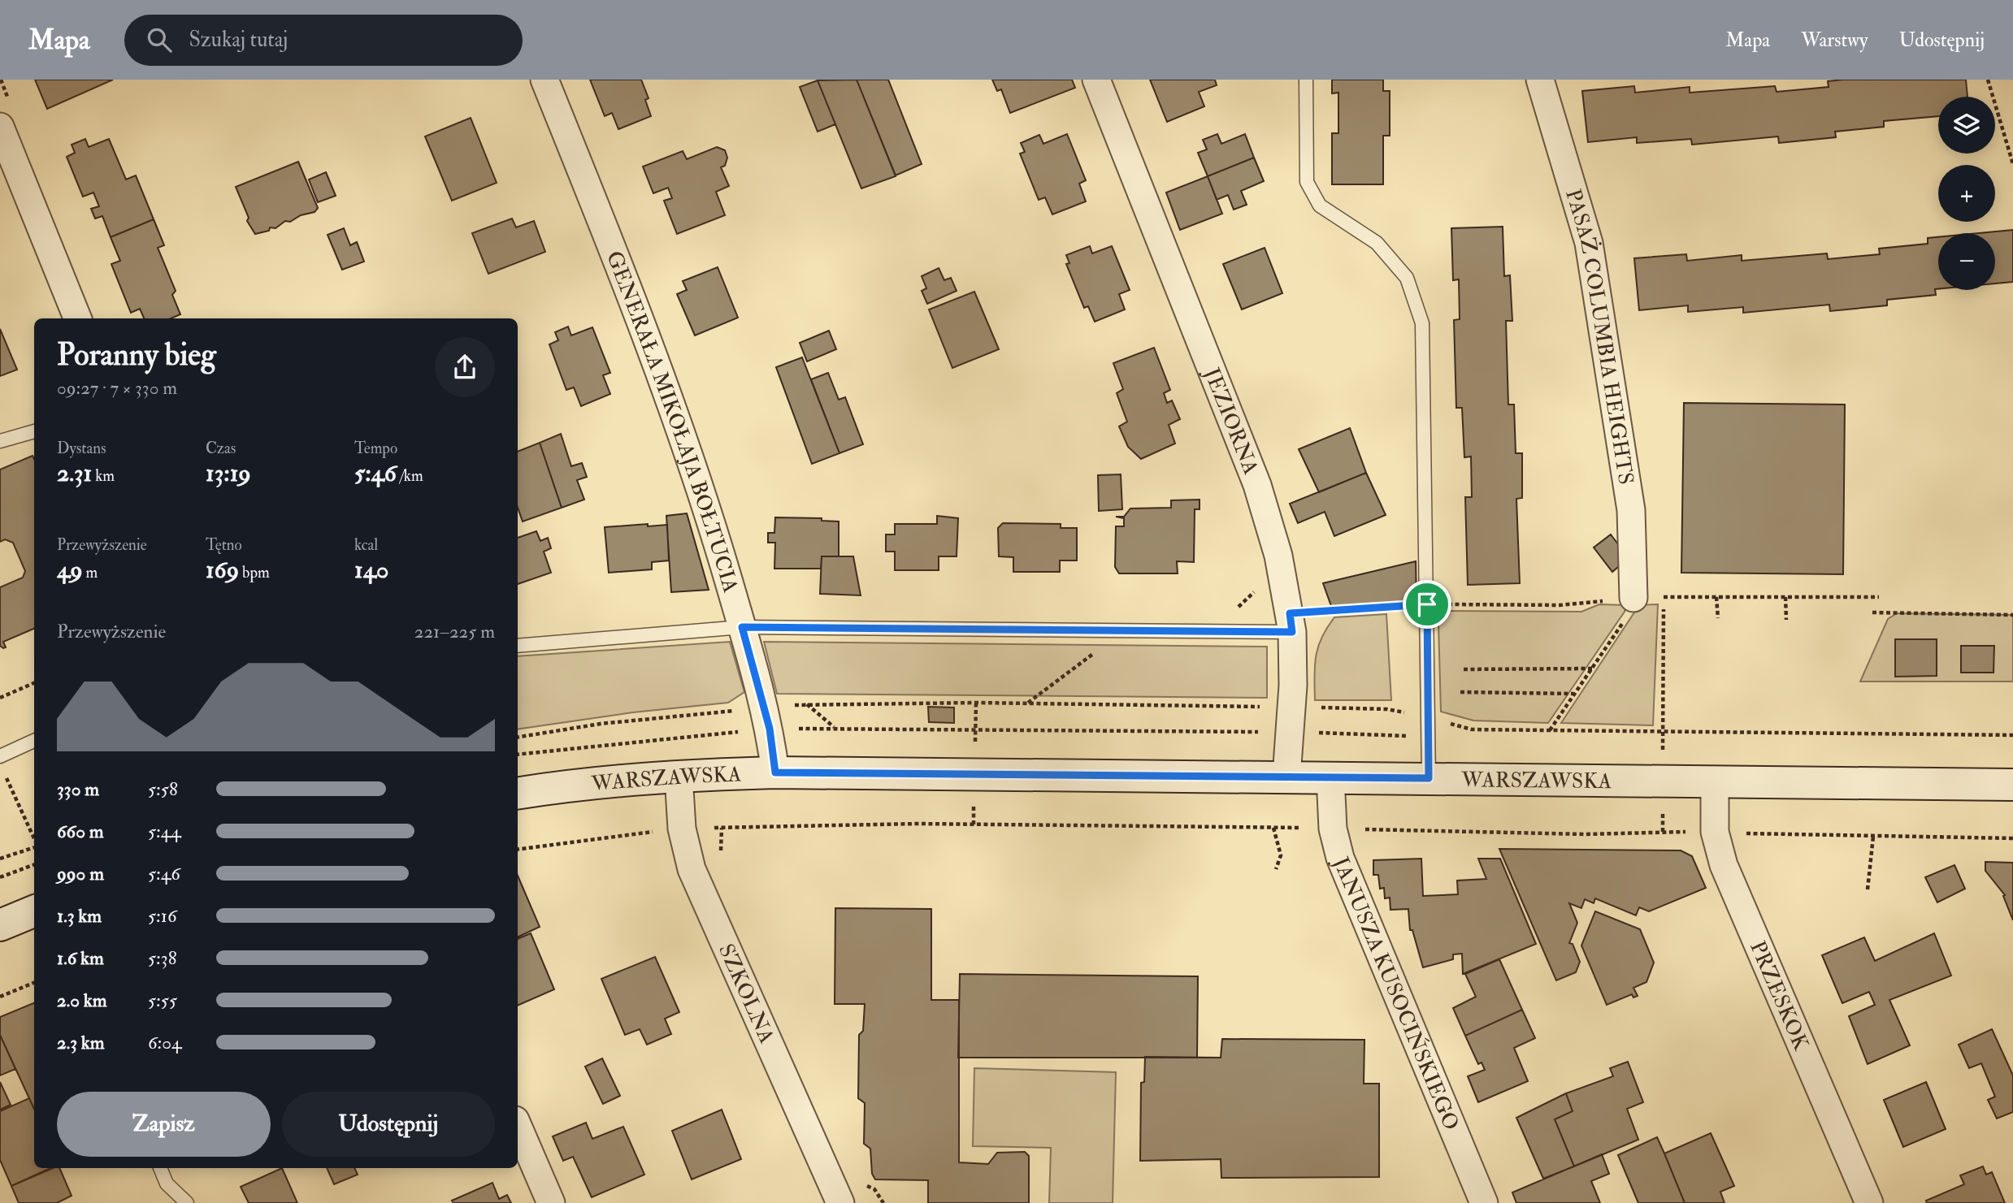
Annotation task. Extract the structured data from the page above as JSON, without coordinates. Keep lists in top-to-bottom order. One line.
{"streets":{"street":["PASAŻ COLUMBIA HEIGHTS","JEZIORNA","GENERAŁA MIKOŁAJA BOŁTUCIA","WARSZAWSKA","SZKOLNA","JANUSZA KUSOCIŃSKIEGO","PRZESKOK"]},"crossings":[["JEZIORNA","WARSZAWSKA"],["GENERAŁA MIKOŁAJA BOŁTUCIA","WARSZAWSKA"],["WARSZAWSKA","SZKOLNA"],["WARSZAWSKA","JANUSZA KUSOCIŃSKIEGO"],["WARSZAWSKA","PRZESKOK"]],"page":{"header":"Mapa","search":"Szukaj tutaj","nav":["Mapa","Warstwy","Udostępnij"],"map_buttons":["+","−"],"heading":["Poranny bieg","09:27 · 7 × 330 m"],"stats":[["Dystans","2.31 km"],["Czas","13:19"],["Tempo","5:46 /km"],["Przewyższenie","49 m"],["Tętno","169 bpm"],["kcal","140"]],"chart":["Przewyższenie","221–225 m"],"list":[{"name":"330 m","note":"5:58"},{"name":"660 m","note":"5:44"},{"name":"990 m","note":"5:46"},{"name":"1.3 km","note":"5:16"},{"name":"1.6 km","note":"5:38"},{"name":"2.0 km","note":"5:55"},{"name":"2.3 km","note":"6:04"}],"buttons":["Zapisz","Udostępnij"]}}
